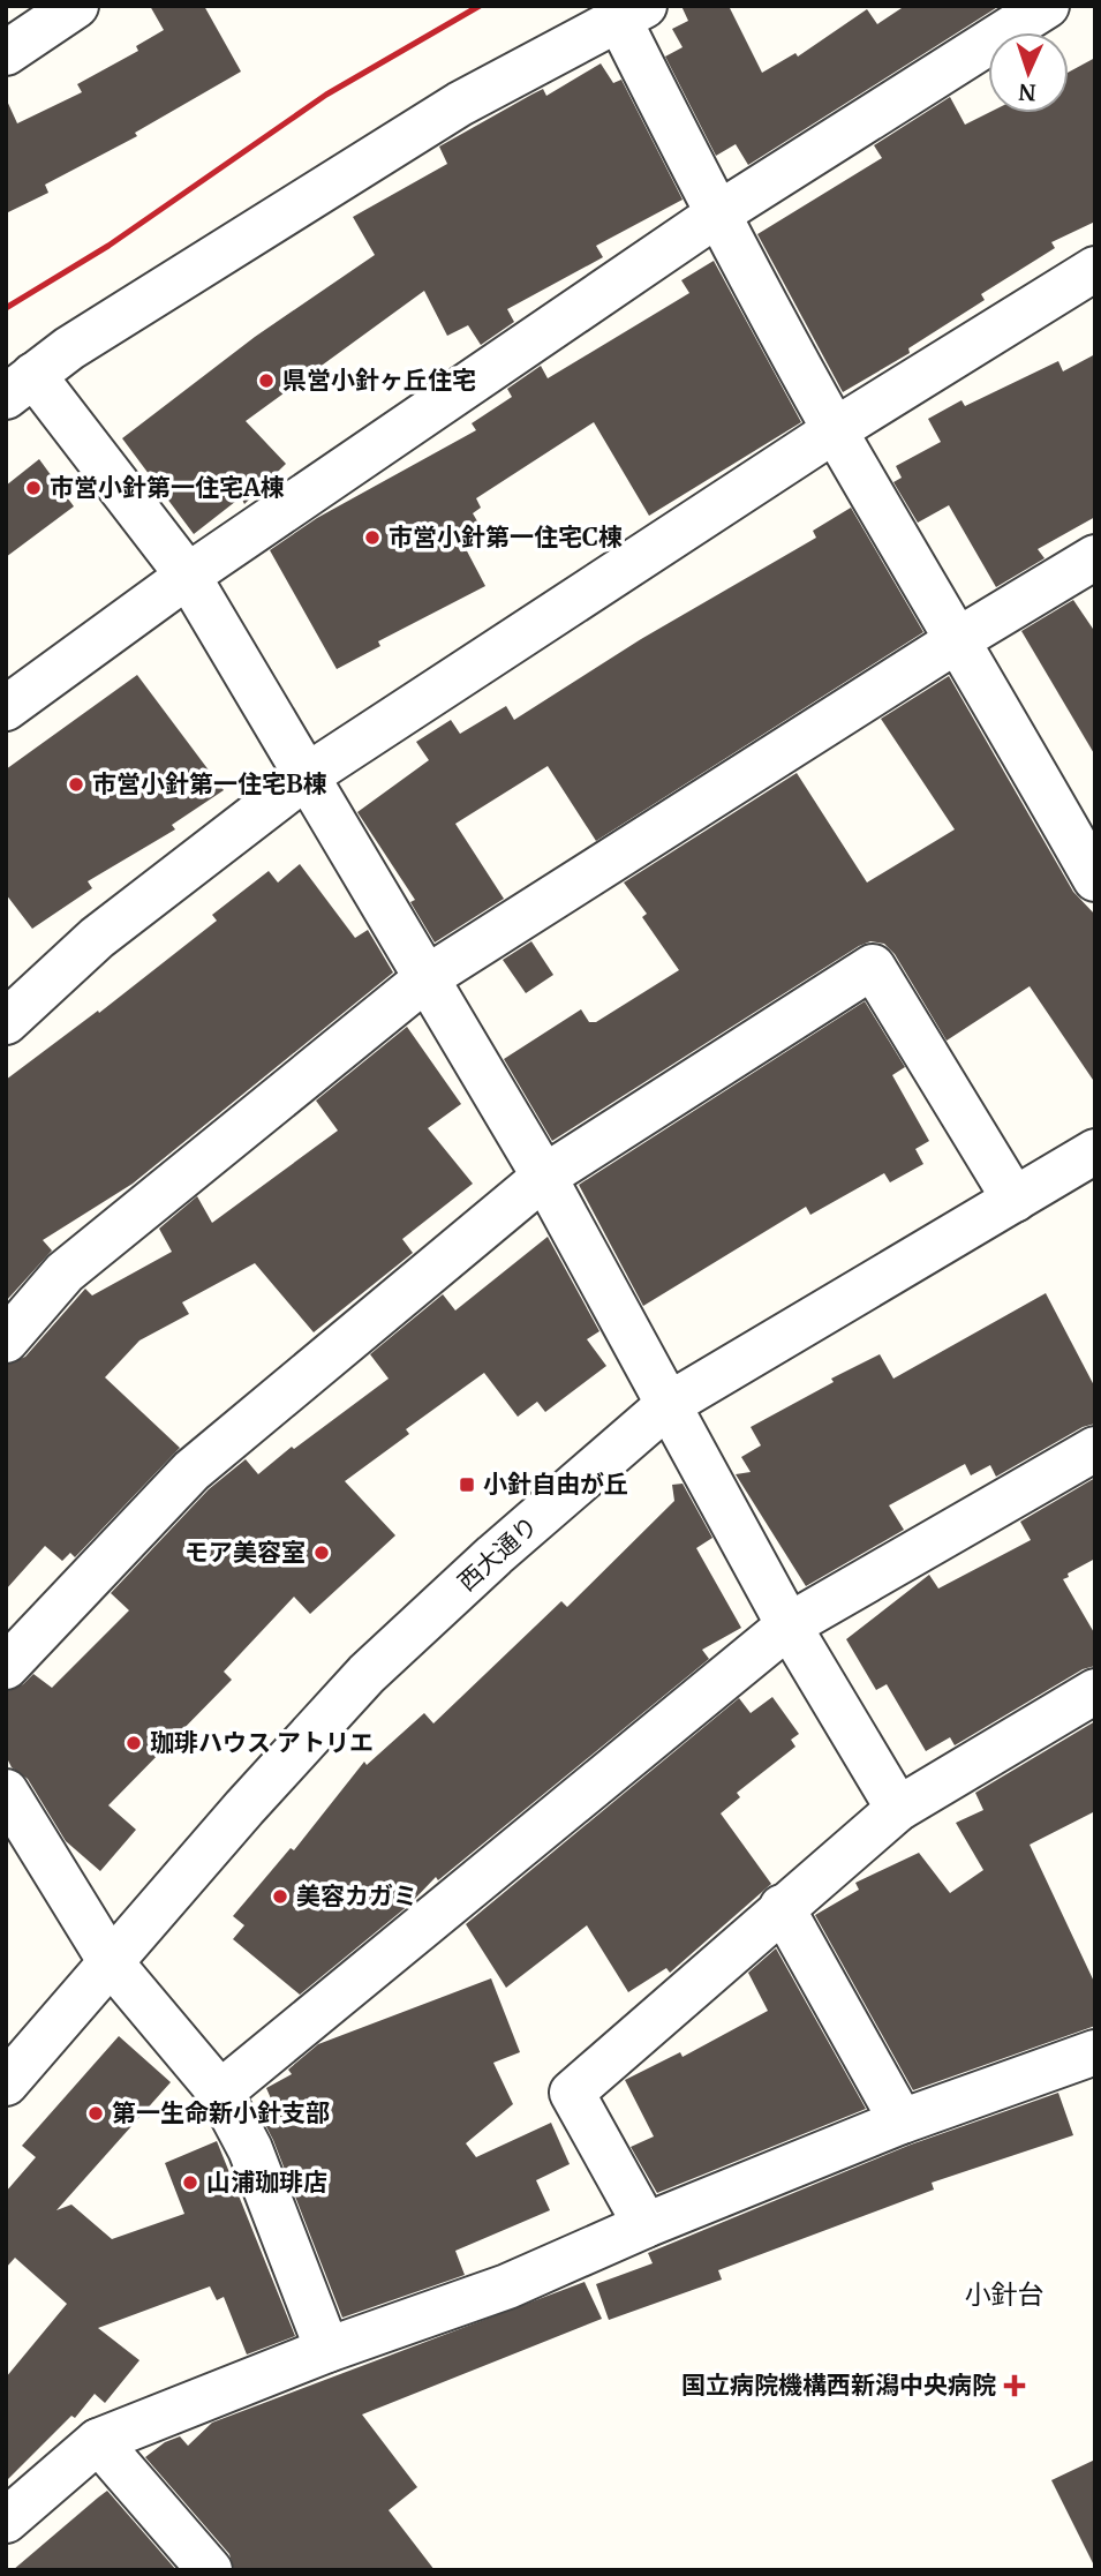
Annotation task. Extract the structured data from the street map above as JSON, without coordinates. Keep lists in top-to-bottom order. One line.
{"streets":{"street":["西大通り"]},"districts":["小針台"],"places":{"other":["県営小針ヶ丘住宅","市営小針第一住宅A棟","市営小針第一住宅C棟","市営小針第一住宅B棟","モア美容室","珈琲ハウス アトリエ","美容カガミ","第一生命新小針支部","山浦珈琲店"],"transit":["小針自由が丘"],"health":["国立病院機構西新潟中央病院"]},"north":"bottom"}
